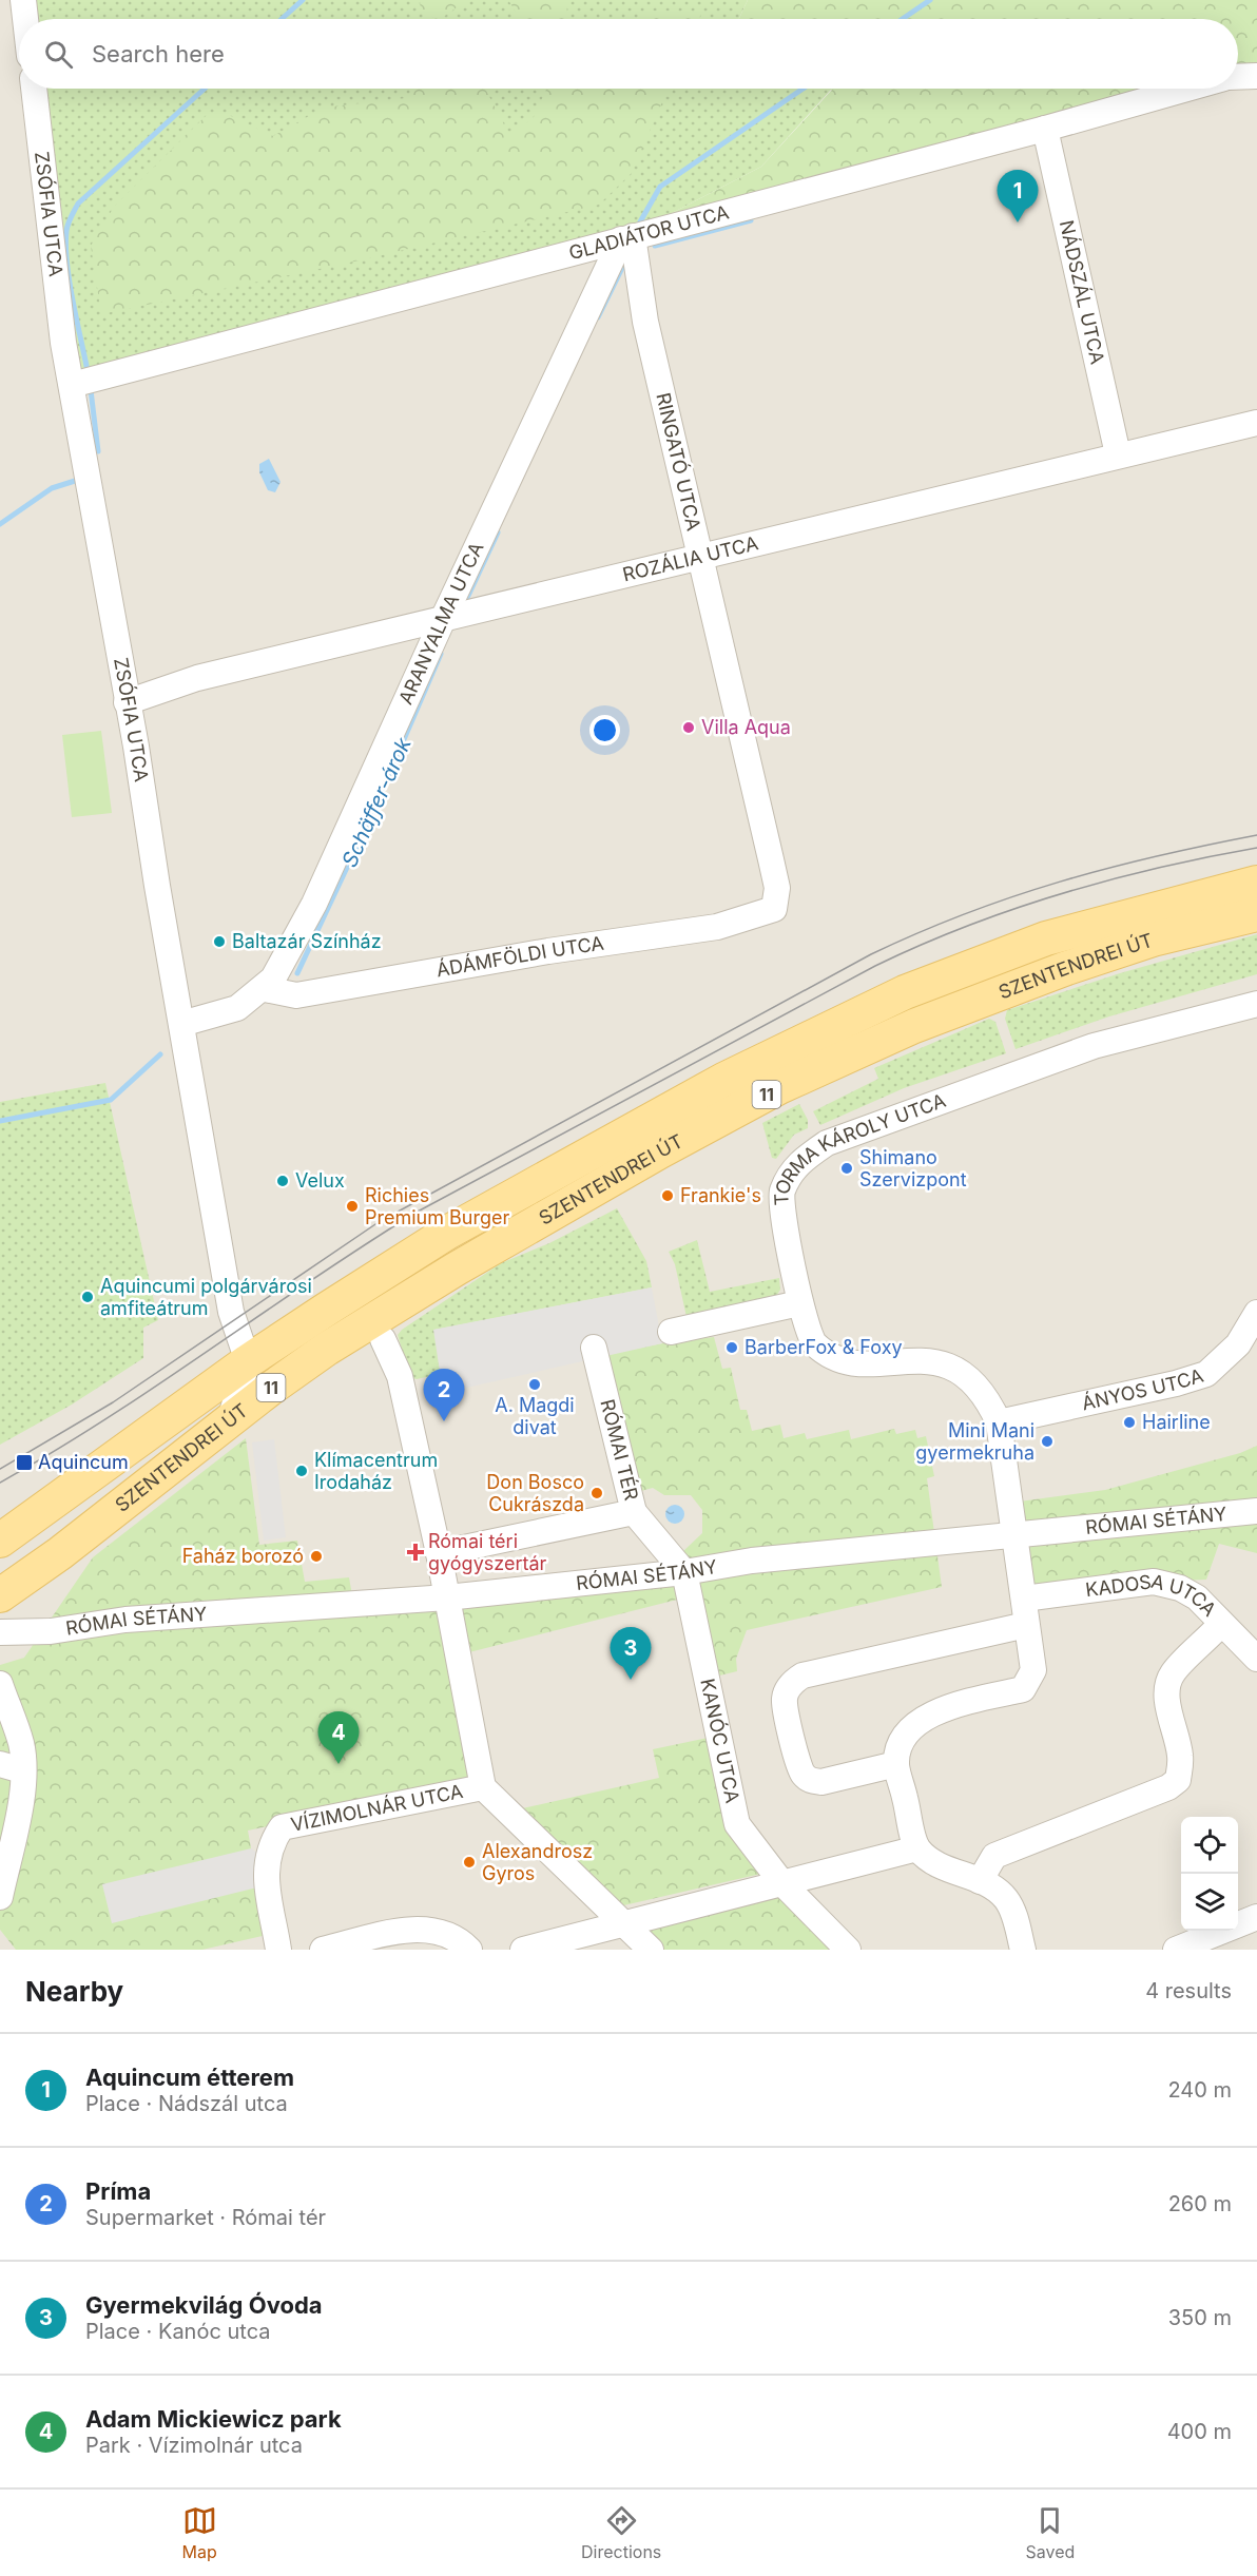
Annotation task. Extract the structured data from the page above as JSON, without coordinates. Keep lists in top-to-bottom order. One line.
{"streets":{"main road":["SZENTENDREI ÚT","11"],"street":["ZSÓFIA UTCA","GLADIÁTOR UTCA","NÁDSZÁL UTCA","RINGATÓ UTCA","ROZÁLIA UTCA","ARANYALMA UTCA","ÁDÁMFÖLDI UTCA","TORMA KÁROLY UTCA","ÁNYOS UTCA","RÓMAI TÉR","RÓMAI SÉTÁNY","KADOSA UTCA","KANÓC UTCA","VÍZIMOLNÁR UTCA"]},"crossings":[["ZSÓFIA UTCA","GLADIÁTOR UTCA"],["ZSÓFIA UTCA","ROZÁLIA UTCA"],["ZSÓFIA UTCA","ARANYALMA UTCA"],["ZSÓFIA UTCA","SZENTENDREI ÚT"],["GLADIÁTOR UTCA","NÁDSZÁL UTCA"],["GLADIÁTOR UTCA","RINGATÓ UTCA"],["GLADIÁTOR UTCA","ARANYALMA UTCA"],["NÁDSZÁL UTCA","ROZÁLIA UTCA"],["RINGATÓ UTCA","ROZÁLIA UTCA"],["RINGATÓ UTCA","ARANYALMA UTCA"],["RINGATÓ UTCA","ÁDÁMFÖLDI UTCA"],["ROZÁLIA UTCA","ARANYALMA UTCA"],["ARANYALMA UTCA","ÁDÁMFÖLDI UTCA"],["TORMA KÁROLY UTCA","ÁNYOS UTCA"],["TORMA KÁROLY UTCA","RÓMAI SÉTÁNY"],["TORMA KÁROLY UTCA","KADOSA UTCA"],["RÓMAI TÉR","KANÓC UTCA"],["RÓMAI SÉTÁNY","KANÓC UTCA"]],"water":["Schäffer-árok"],"places":{"other":["Villa Aqua","Baltazár Színház","Shimano Szervizpont","Velux","Frankie's","Richies Premium Burger","Aquincumi polgárvárosi amfiteátrum","BarberFox & Foxy","A. Magdi divat","Hairline","Mini Mani gyermekruha","Klímacentrum Irodaház","Don Bosco Cukrászda","Faház borozó","Alexandrosz Gyros"],"transit":["Aquincum"],"health":["Római téri gyógyszertár"]},"page":{"search":"Search here","pins":["1","2","3","4"],"heading":["Nearby","4 results"],"list":[{"mark":"1","name":"Aquincum étterem","note":"Place · Nádszál utca","value":"240 m"},{"mark":"2","name":"Príma","note":"Supermarket · Római tér","value":"260 m"},{"mark":"3","name":"Gyermekvilág Óvoda","note":"Place · Kanóc utca","value":"350 m"},{"mark":"4","name":"Adam Mickiewicz park","note":"Park · Vízimolnár utca","value":"400 m"}],"nav":["Map","Directions","Saved"]}}
